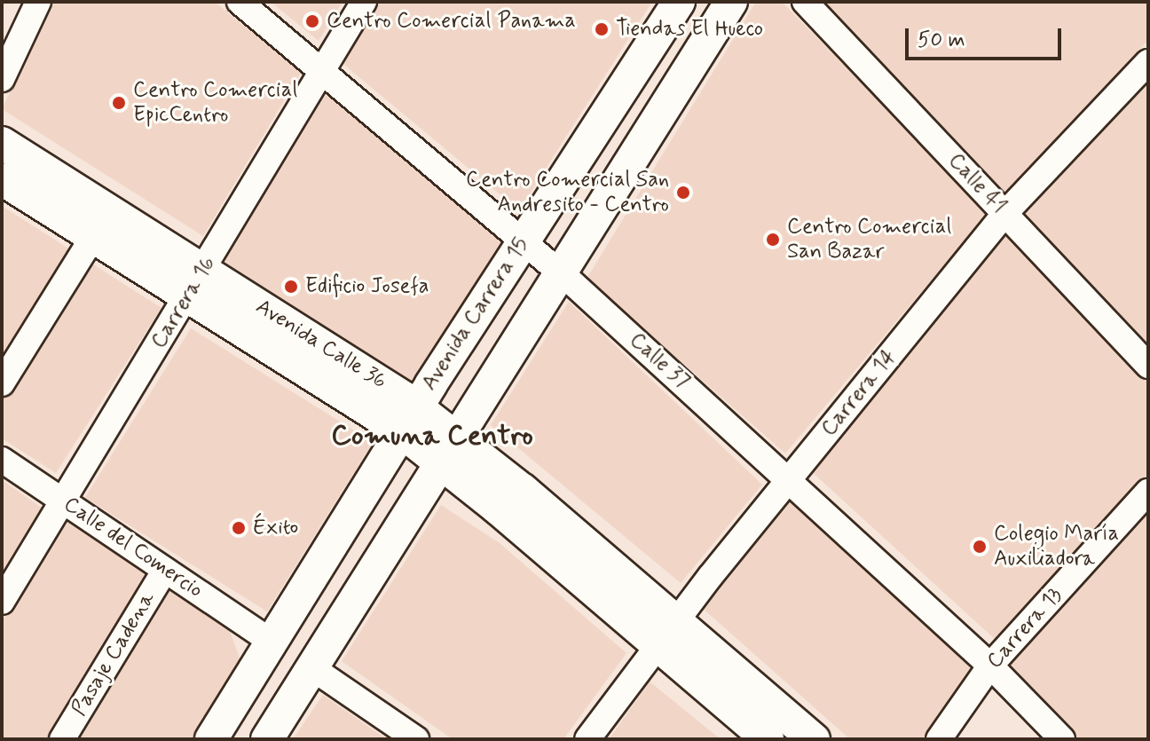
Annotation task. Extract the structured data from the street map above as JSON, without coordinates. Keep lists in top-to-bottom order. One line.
{"streets":{"main road":["Avenida Carrera 15","Avenida Calle 36"],"street":["Calle 41","Carrera 16","Calle 37","Carrera 14","Calle del Comercio","Carrera 13","Pasaje Cadena"]},"crossings":[["Calle 41","Carrera 14"],["Carrera 16","Avenida Calle 36"],["Carrera 16","Calle 37"],["Carrera 16","Calle del Comercio"],["Avenida Carrera 15","Avenida Calle 36"],["Avenida Carrera 15","Calle 37"],["Avenida Calle 36","Carrera 14"],["Calle 37","Carrera 14"],["Calle 37","Carrera 13"],["Calle del Comercio","Pasaje Cadena"]],"districts":["Comuna Centro"],"places":["Centro Comercial Panama","Tiendas El Hueco","Centro Comercial EpicCentro","Centro Comercial San Andresito - Centro","Centro Comercial San Bazar","Edificio Josefa","Éxito","Colegio María Auxiliadora"],"scale_bar":"50 m"}
